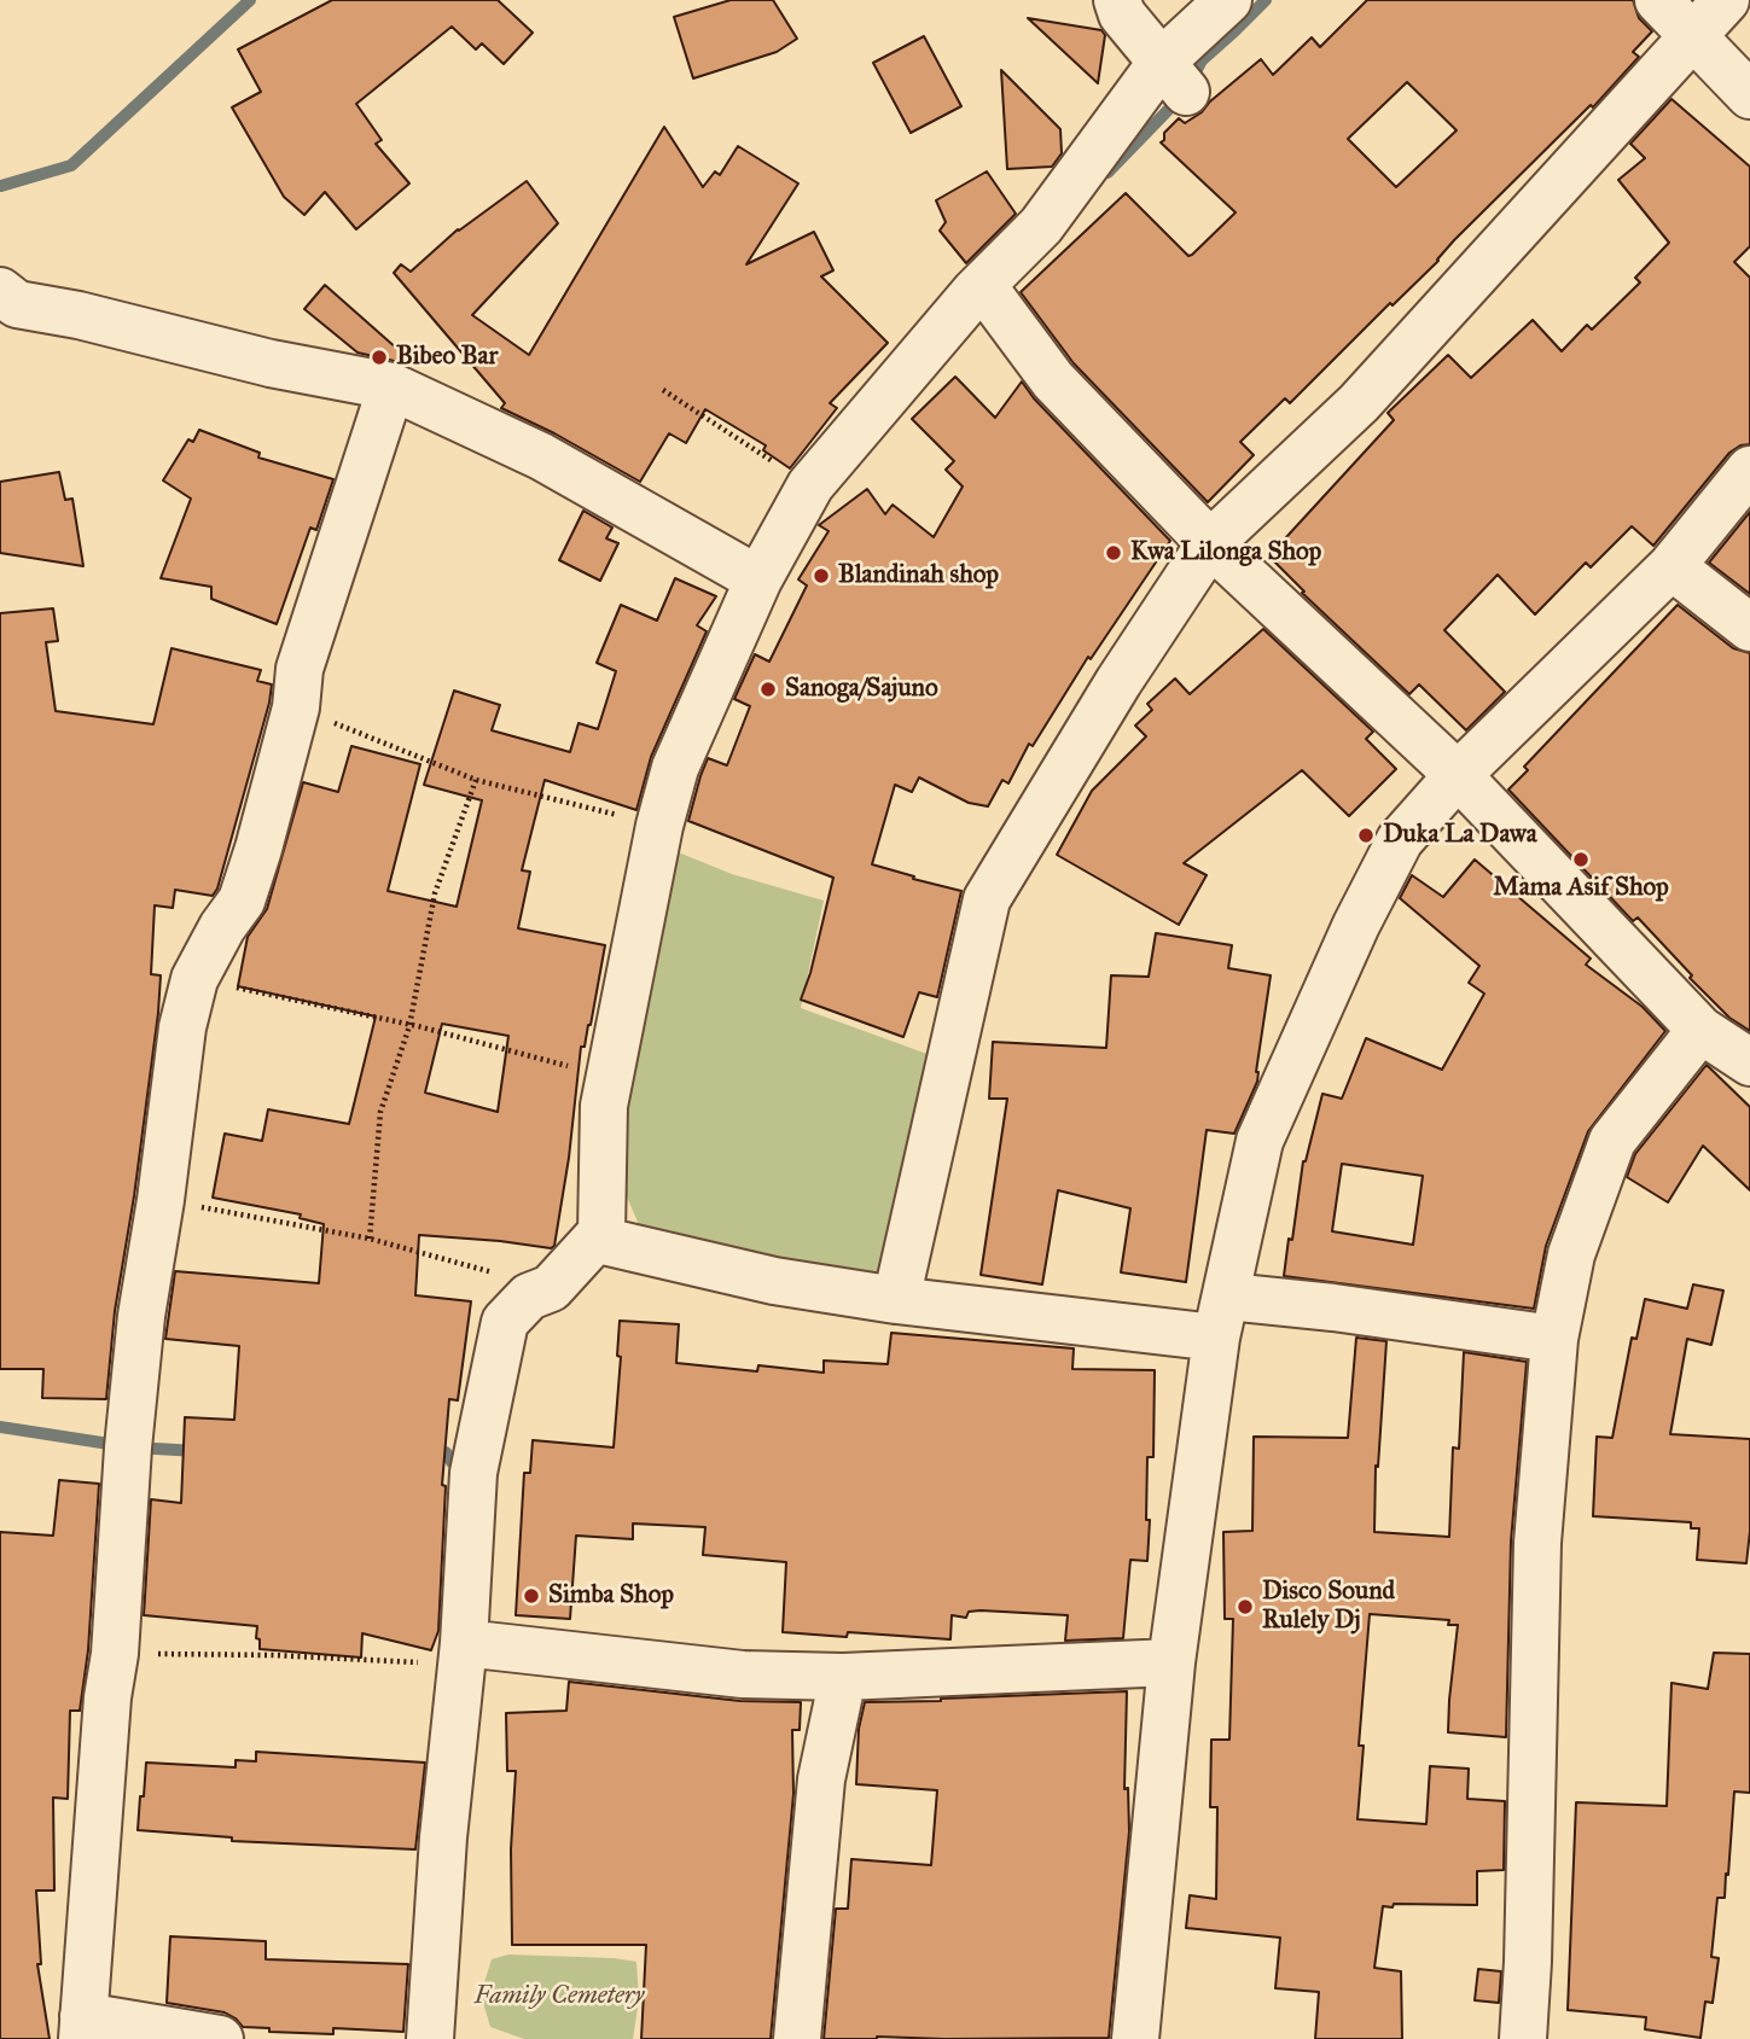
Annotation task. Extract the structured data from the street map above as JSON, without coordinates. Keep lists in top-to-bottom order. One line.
{"parks":["Family Cemetery"],"places":["Bibeo Bar","Kwa Lilonga Shop","Blandinah shop","Sanoga/Sajuno","Duka La Dawa","Mama Asif Shop","Simba Shop","Disco Sound Rulely Dj"]}
